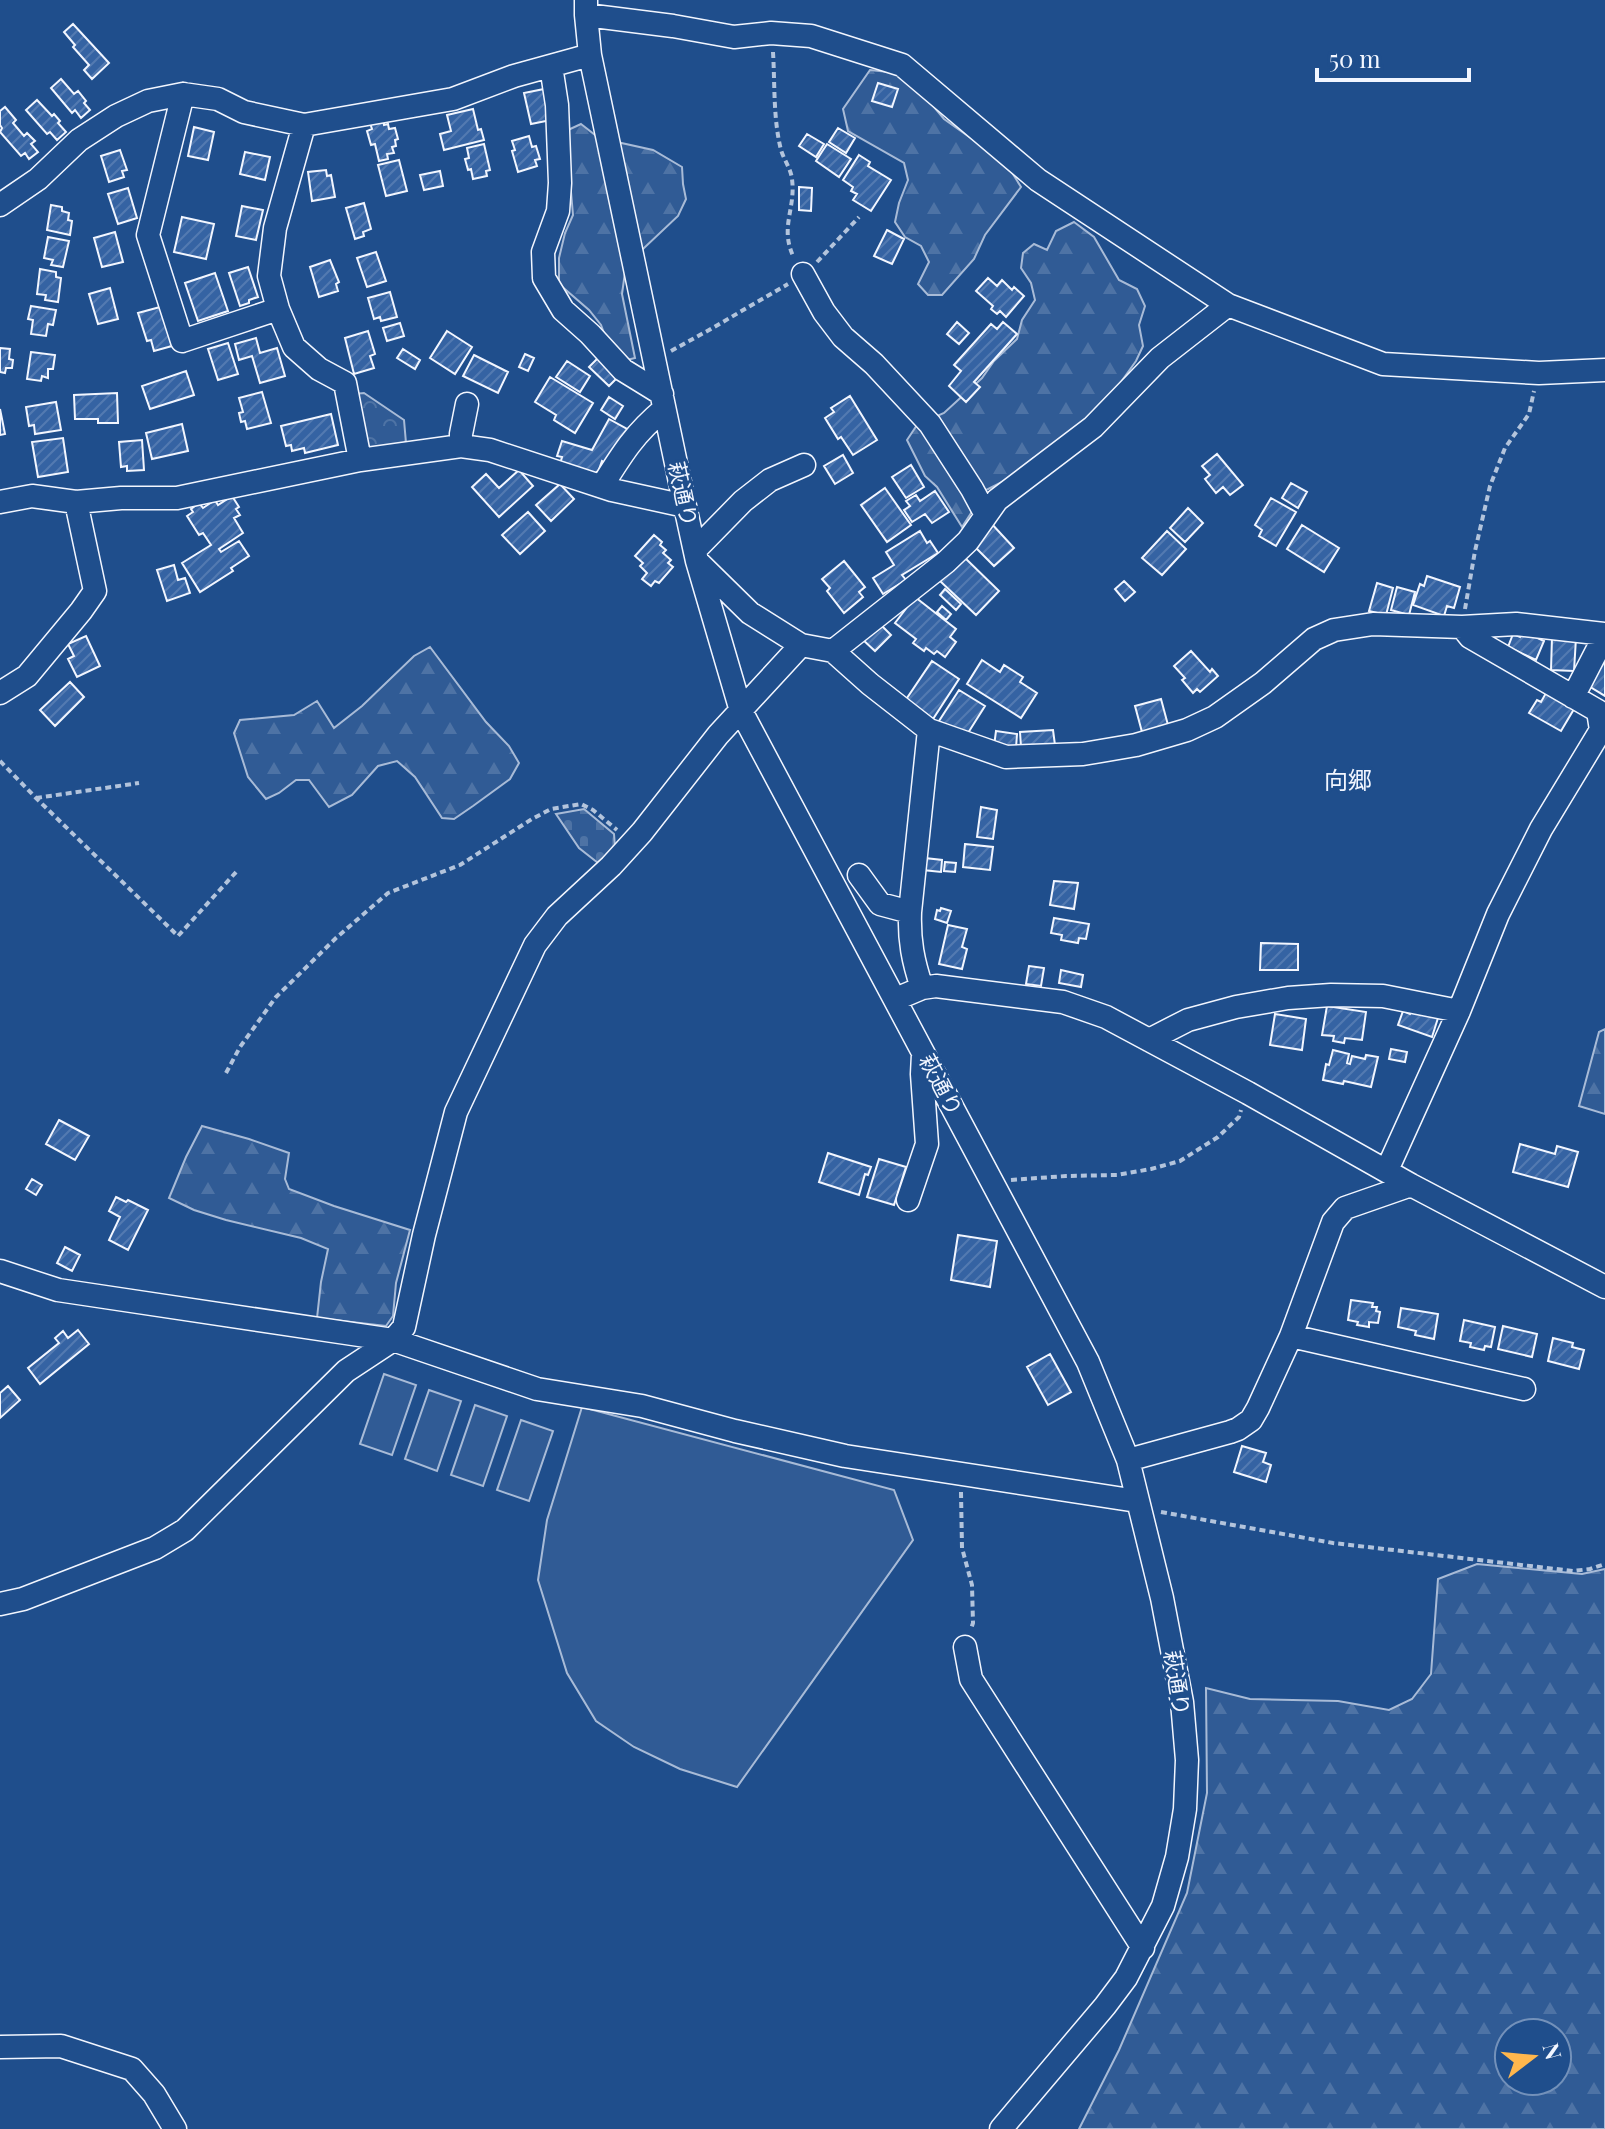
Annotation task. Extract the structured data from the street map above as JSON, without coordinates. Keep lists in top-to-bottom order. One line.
{"streets":{"street":["萩通り"]},"districts":["向郷"],"scale_bar":"50 m","north":"right"}
